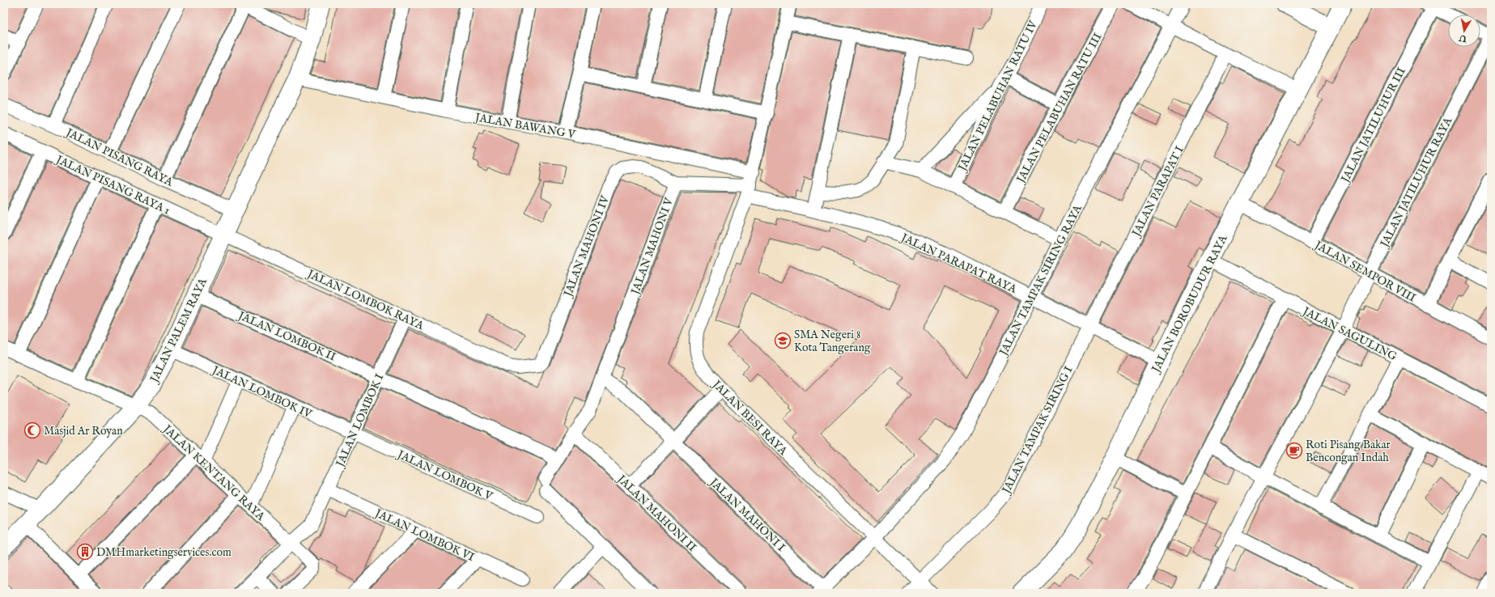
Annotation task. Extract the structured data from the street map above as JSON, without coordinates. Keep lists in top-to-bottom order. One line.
{"streets":{"street":["JALAN PELABUHAN RATU IV","JALAN PELABUHAN RATU III","JALAN JATILUHUR III","JALAN BAWANG V","JALAN PISANG RAYA","JALAN JATILUHUR RAYA","JALAN PISANG RAYA 1","JALAN PARAPAT I","JALAN MAHONI IV","JALAN MAHONI V","JALAN PARAPAT RAYA","JALAN SEMPOR VIII","JALAN TAMPAK SIRING RAYA","JALAN LOMBOK RAYA","JALAN BOROBUDUR RAYA","JALAN PALEM RAYA","JALAN SAGULING","JALAN LOMBOK II","JALAN LOMBOK IV","JALAN BESI RAYA","JALAN LOMBOK I","JALAN TAMPAK SIRING I","JALAN KENTANG RAYA","JALAN LOMBOK V","JALAN MAHONI II","JALAN MAHONI I","JALAN LOMBOK VI"]},"crossings":[["JALAN JATILUHUR III","JALAN SEMPOR VIII"],["JALAN BAWANG V","JALAN PALEM RAYA"],["JALAN BAWANG V","JALAN BESI RAYA"],["JALAN PISANG RAYA","JALAN PISANG RAYA 1"],["JALAN PISANG RAYA","JALAN LOMBOK RAYA"],["JALAN PISANG RAYA","JALAN PALEM RAYA"],["JALAN JATILUHUR RAYA","JALAN SEMPOR VIII"],["JALAN JATILUHUR RAYA","JALAN SAGULING"],["JALAN PISANG RAYA 1","JALAN LOMBOK RAYA"],["JALAN PISANG RAYA 1","JALAN PALEM RAYA"],["JALAN PARAPAT I","JALAN PARAPAT RAYA"],["JALAN PARAPAT I","JALAN TAMPAK SIRING I"],["JALAN MAHONI IV","JALAN MAHONI V"],["JALAN MAHONI IV","JALAN LOMBOK RAYA"],["JALAN MAHONI V","JALAN PARAPAT RAYA"],["JALAN MAHONI V","JALAN LOMBOK II"],["JALAN MAHONI V","JALAN BESI RAYA"],["JALAN MAHONI V","JALAN MAHONI II"],["JALAN PARAPAT RAYA","JALAN TAMPAK SIRING RAYA"],["JALAN PARAPAT RAYA","JALAN BOROBUDUR RAYA"],["JALAN PARAPAT RAYA","JALAN BESI RAYA"],["JALAN PARAPAT RAYA","JALAN TAMPAK SIRING I"],["JALAN SEMPOR VIII","JALAN BOROBUDUR RAYA"],["JALAN TAMPAK SIRING RAYA","JALAN BESI RAYA"],["JALAN TAMPAK SIRING RAYA","JALAN MAHONI I"],["JALAN LOMBOK RAYA","JALAN PALEM RAYA"],["JALAN LOMBOK RAYA","JALAN LOMBOK I"],["JALAN BOROBUDUR RAYA","JALAN SAGULING"],["JALAN PALEM RAYA","JALAN LOMBOK II"],["JALAN PALEM RAYA","JALAN LOMBOK IV"],["JALAN PALEM RAYA","JALAN KENTANG RAYA"],["JALAN LOMBOK II","JALAN LOMBOK I"],["JALAN LOMBOK IV","JALAN LOMBOK I"],["JALAN LOMBOK IV","JALAN LOMBOK V"],["JALAN BESI RAYA","JALAN TAMPAK SIRING I"],["JALAN LOMBOK I","JALAN KENTANG RAYA"],["JALAN LOMBOK I","JALAN LOMBOK V"],["JALAN LOMBOK I","JALAN LOMBOK VI"]],"places":{"school or university":["SMA Negeri 8 Kota Tangerang"],"mosque":["Masjid Ar Royan"],"cafe":["Roti Pisang Bakar Bencongan Indah"],"building":["DMHmarketingservices.com"]},"north":"bottom"}
